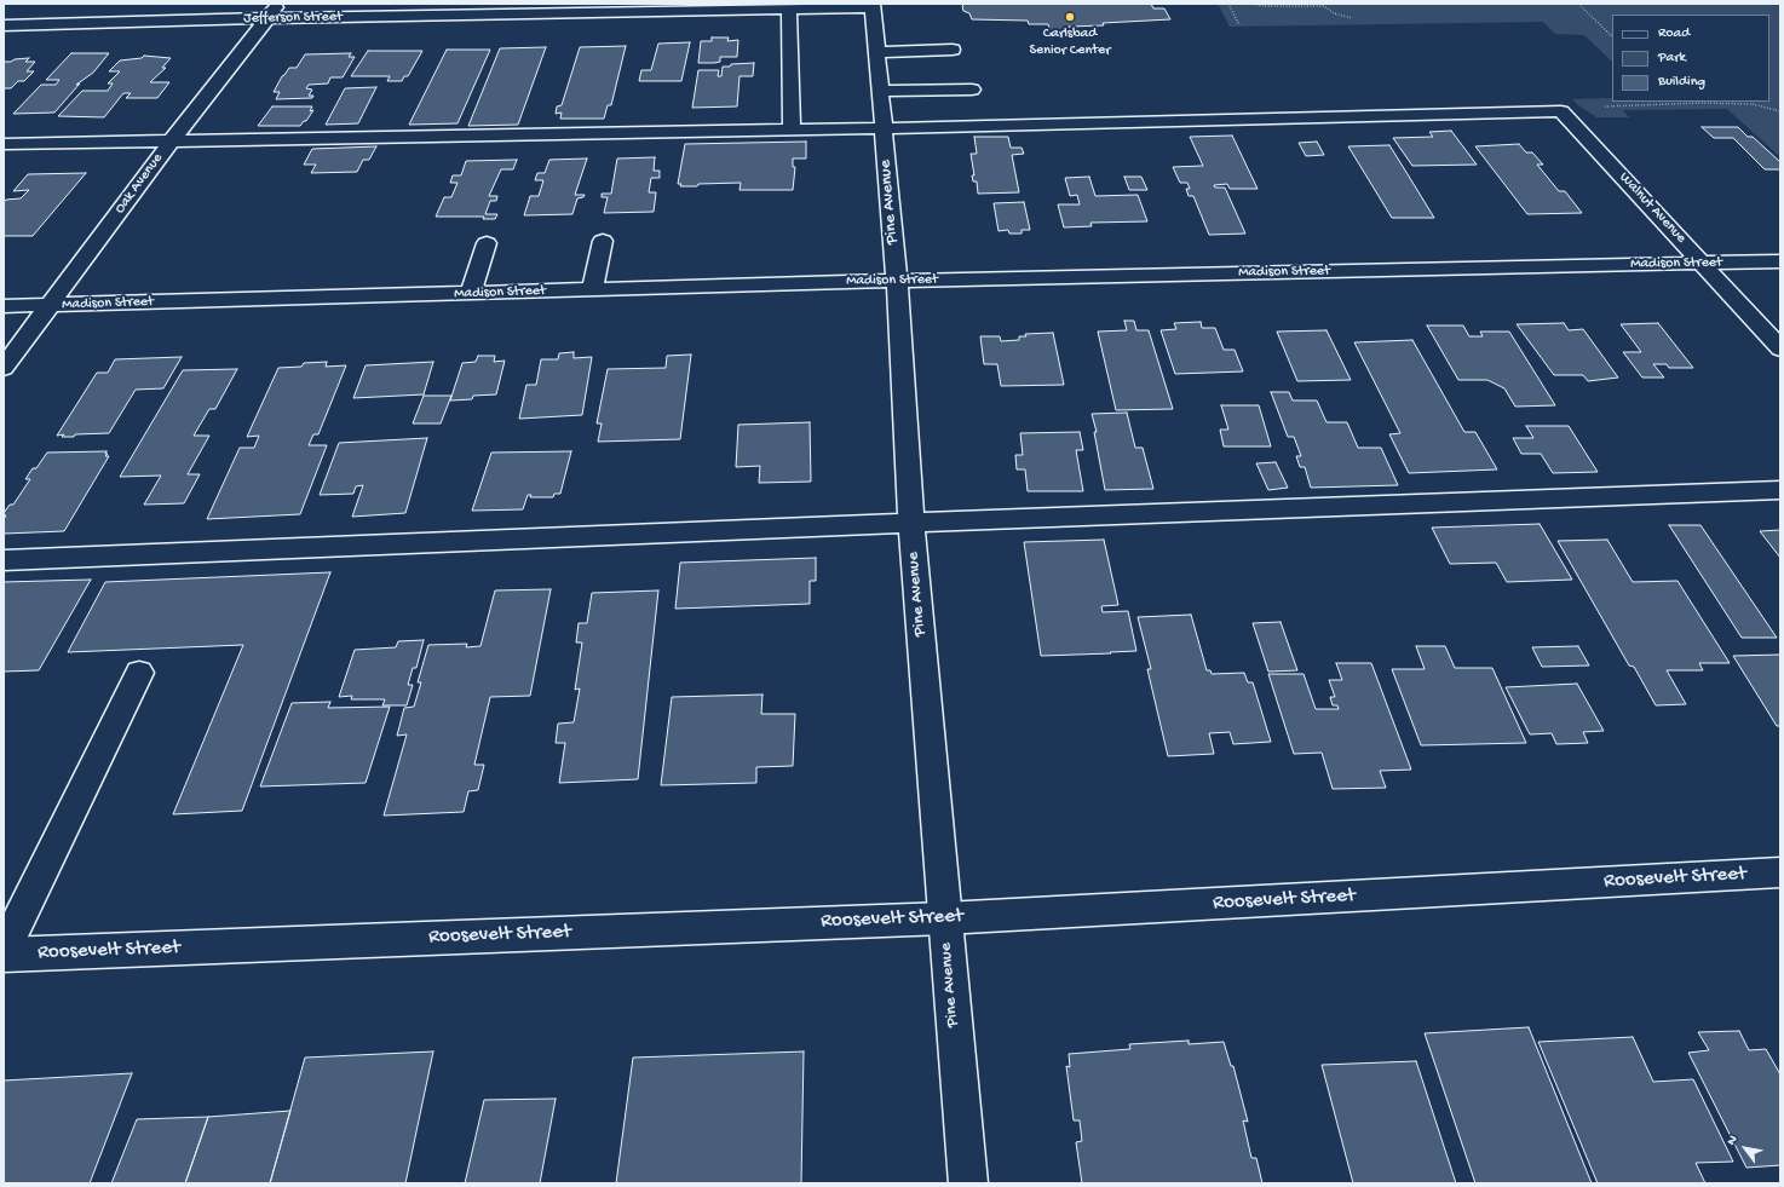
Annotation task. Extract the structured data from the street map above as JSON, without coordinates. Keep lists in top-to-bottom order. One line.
{"streets":{"street":["Jefferson Street","Oak Avenue","Pine Avenue","Walnut Avenue","Madison Street","Roosevelt Street"]},"crossings":[["Jefferson Street","Oak Avenue"],["Jefferson Street","Pine Avenue"],["Oak Avenue","Madison Street"],["Pine Avenue","Walnut Avenue"],["Pine Avenue","Madison Street"],["Pine Avenue","Roosevelt Street"],["Walnut Avenue","Madison Street"]],"places":["Carlsbad Senior Center"],"legend":["Road","Park","Building"],"north":"top left"}
